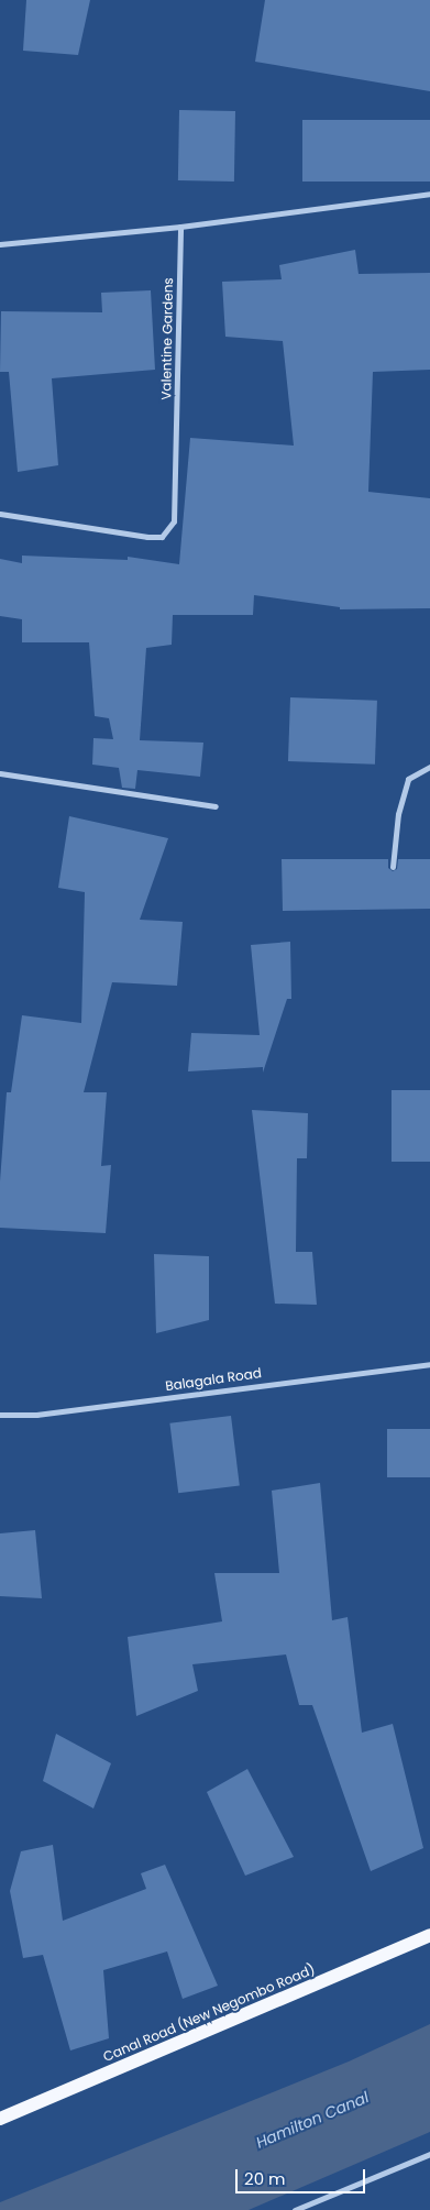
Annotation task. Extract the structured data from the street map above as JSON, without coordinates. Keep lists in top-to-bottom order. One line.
{"streets":{"main road":["Canal Road (New Negombo Road)"],"street":["Valentine Gardens","Balagala Road"]},"water":["Hamilton Canal"],"scale_bar":"20 m"}
